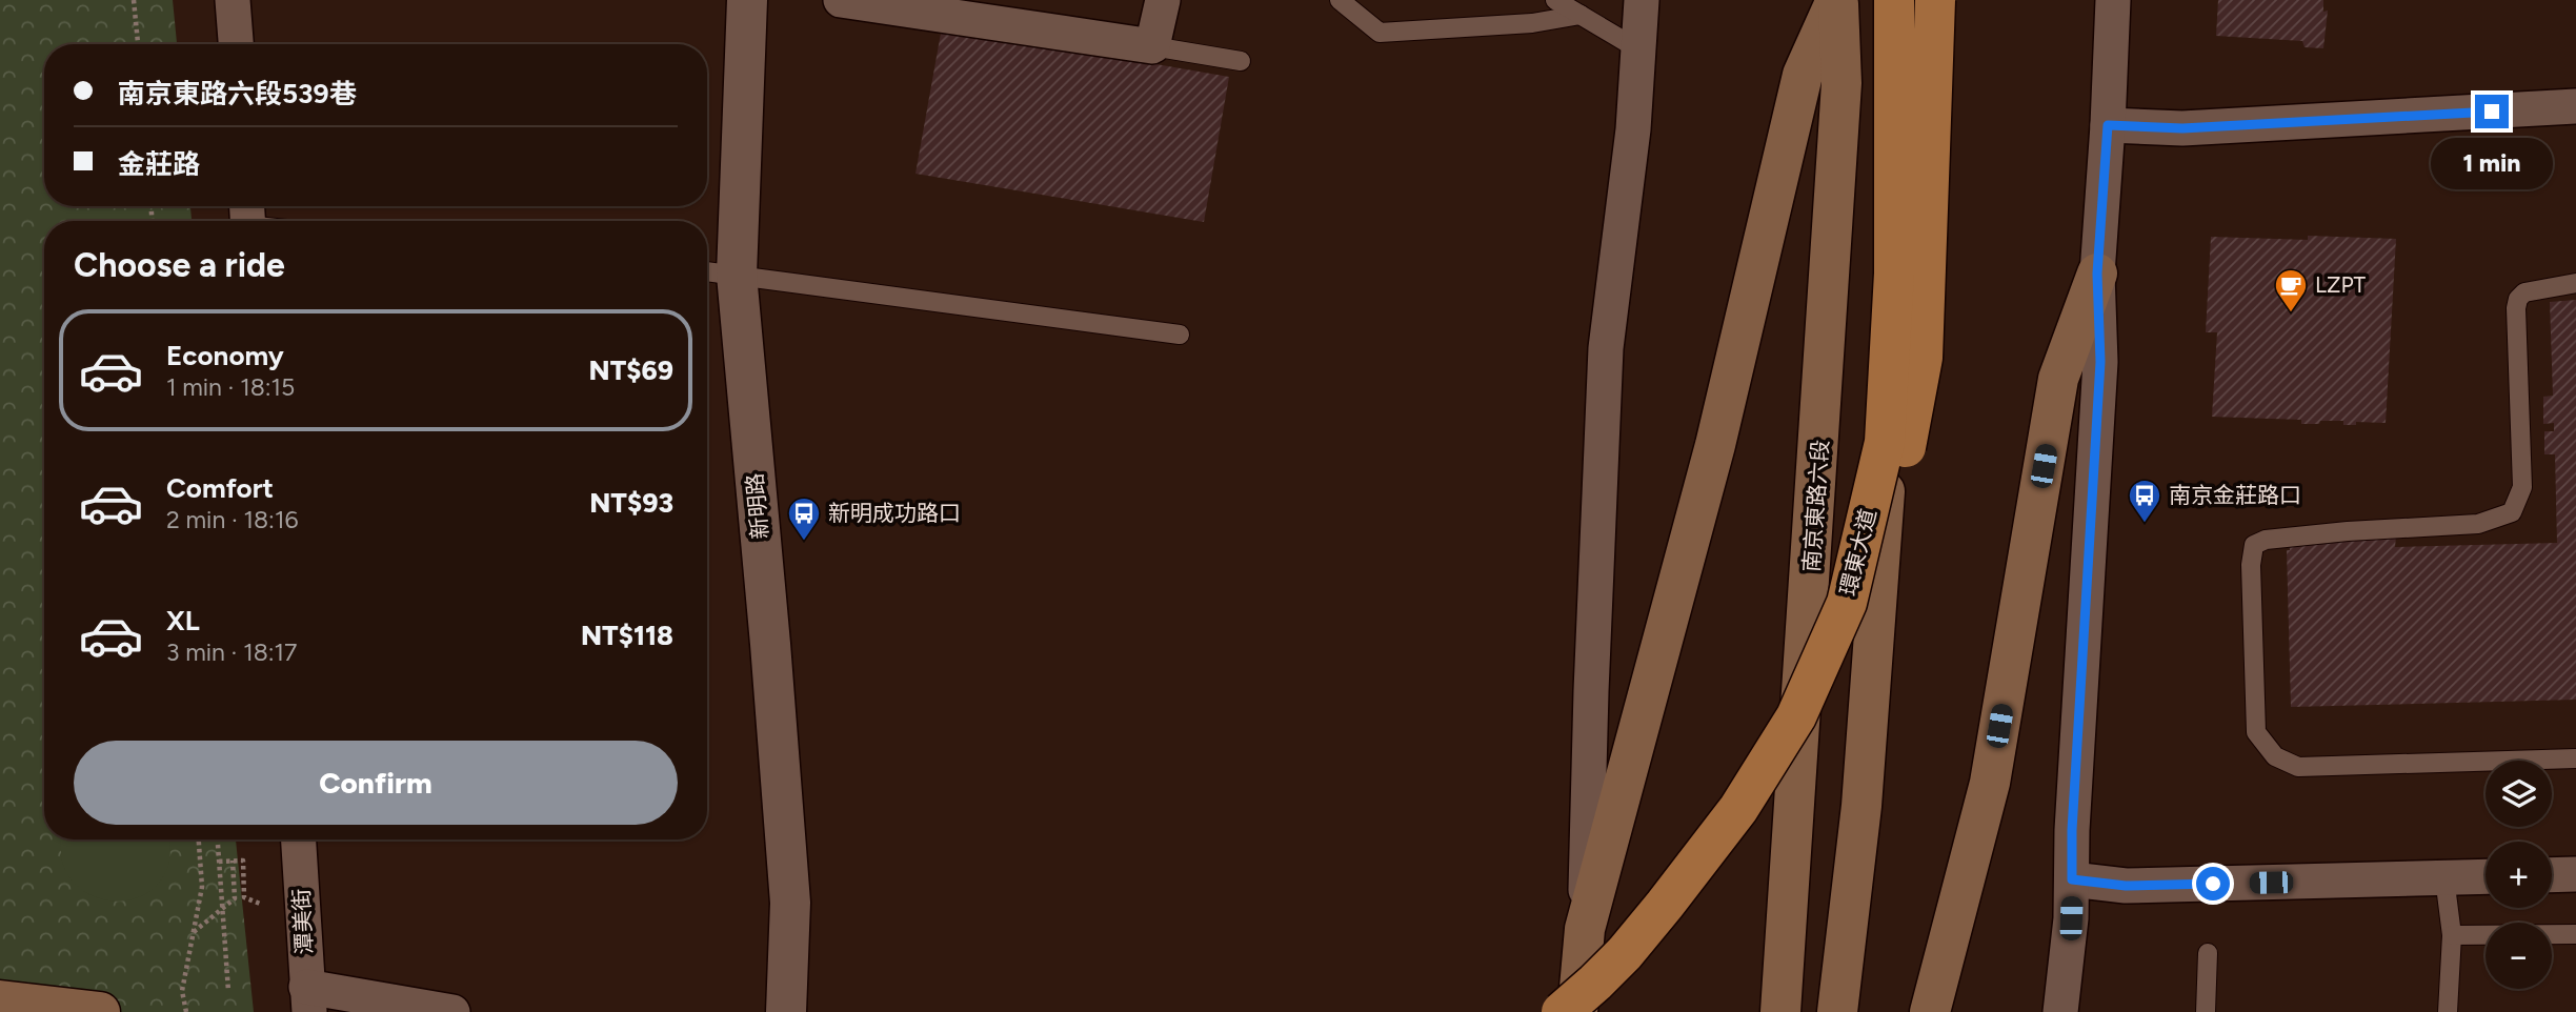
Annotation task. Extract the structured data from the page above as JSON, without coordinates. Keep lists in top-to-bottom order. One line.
{"streets":{"highway":["環東大道"],"main road":["南京東路六段"],"street":["新明路","潭美街"]},"places":{"cafe":["LZPT"],"bus stop":["南京金莊路口","新明成功路口"]},"page":{"banner":["南京東路六段539巷","金莊路"],"bubble":"1 min","heading":"Choose a ride","list":[{"name":"Economy","note":"1 min · 18:15","value":"NT$69"},{"name":"Comfort","note":"2 min · 18:16","value":"NT$93"},{"name":"XL","note":"3 min · 18:17","value":"NT$118"}],"buttons":"Confirm","map_buttons":["+","−"]}}
